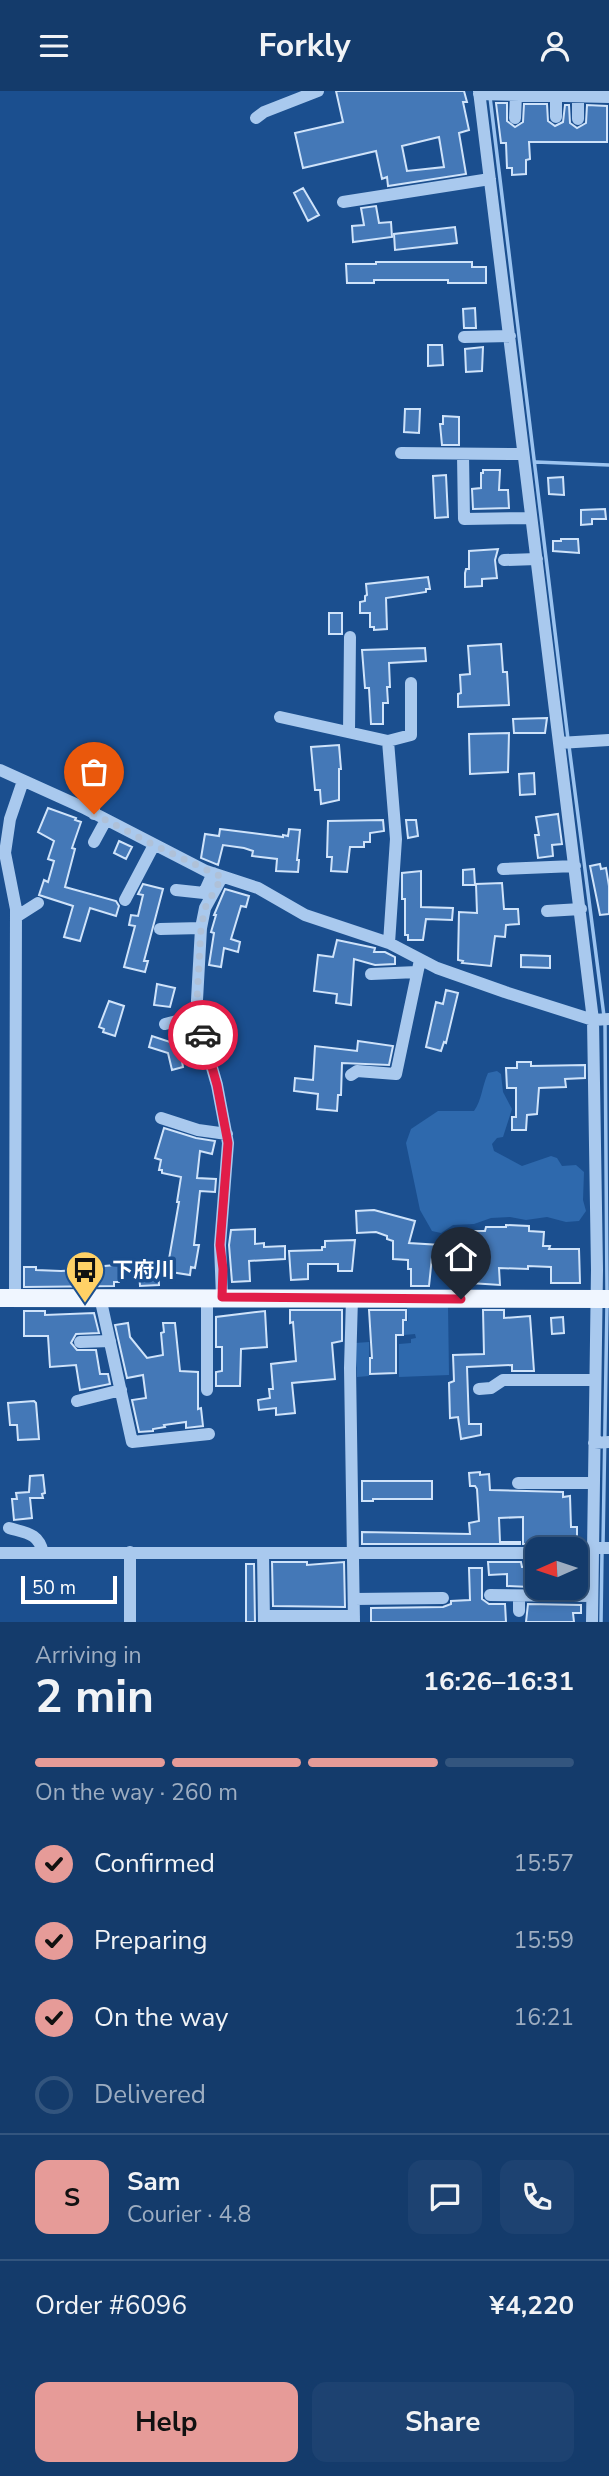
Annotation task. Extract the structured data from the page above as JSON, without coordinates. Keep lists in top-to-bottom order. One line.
{"places":{"bus stop":["下府川"]},"scale_bar":"50 m","north":"left","page":{"header":"Forkly","scale":"50 m","heading":["2 min","Arriving in","16:26–16:31"],"panel":["Sam","Courier · 4.8","Order #6096","¥4,220"],"bar":"On the way · 260 m","list":[["Confirmed","15:57"],["Preparing","15:59"],["On the way","16:21"],"Delivered"],"round":"S","buttons":["Help","Share"]}}
